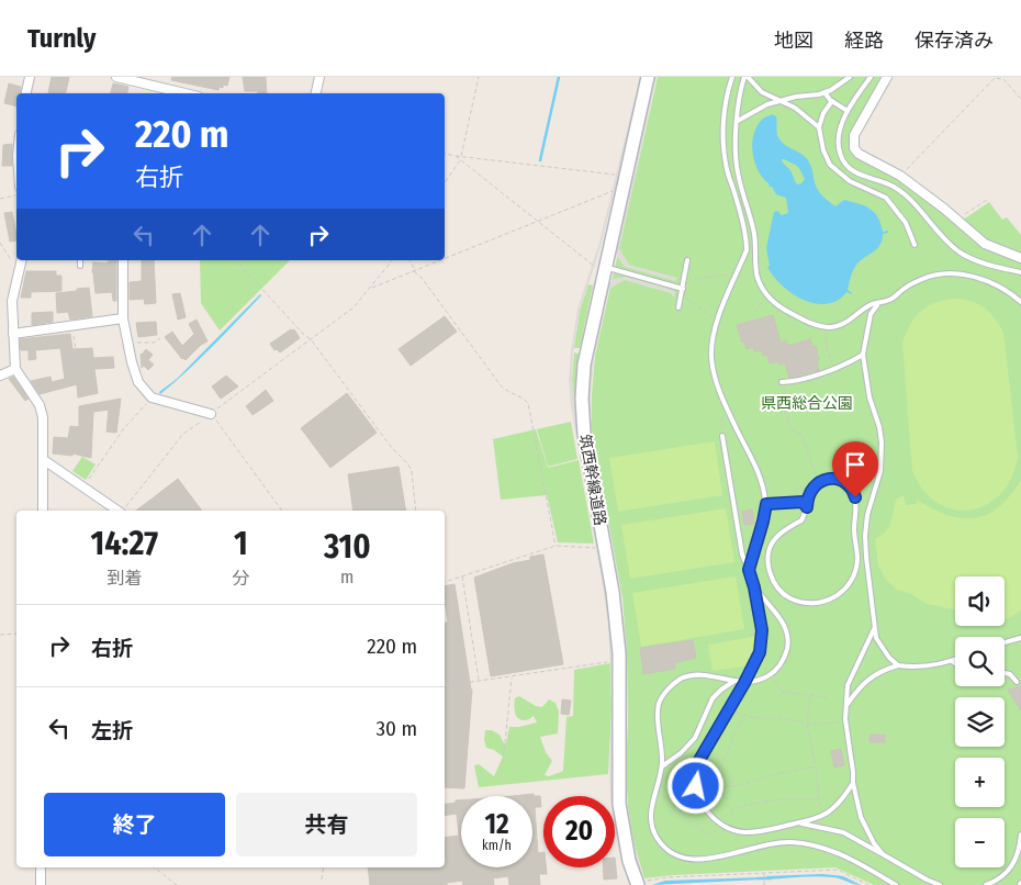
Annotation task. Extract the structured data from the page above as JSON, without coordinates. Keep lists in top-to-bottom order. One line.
{"streets":{"street":["筑西幹線道路"]},"parks":["県西総合公園"],"page":{"header":"Turnly","nav":["地図","経路","保存済み"],"turn":["220 m","右折"],"eta":["14:27","到着","1","分","310","m"],"map_buttons":["+","−"],"list":[{"name":"右折","value":"220 m"},{"name":"左折","value":"30 m"}],"buttons":["終了","共有"],"speed":"12 km/h","limit":"20"}}
